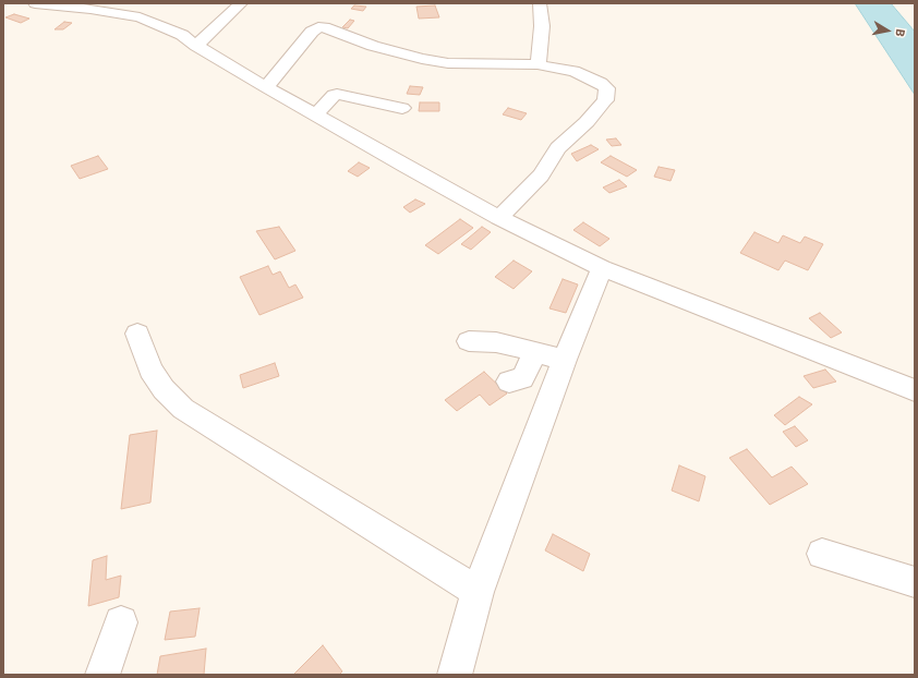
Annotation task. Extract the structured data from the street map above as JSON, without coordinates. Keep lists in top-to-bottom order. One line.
{"north":"right"}
